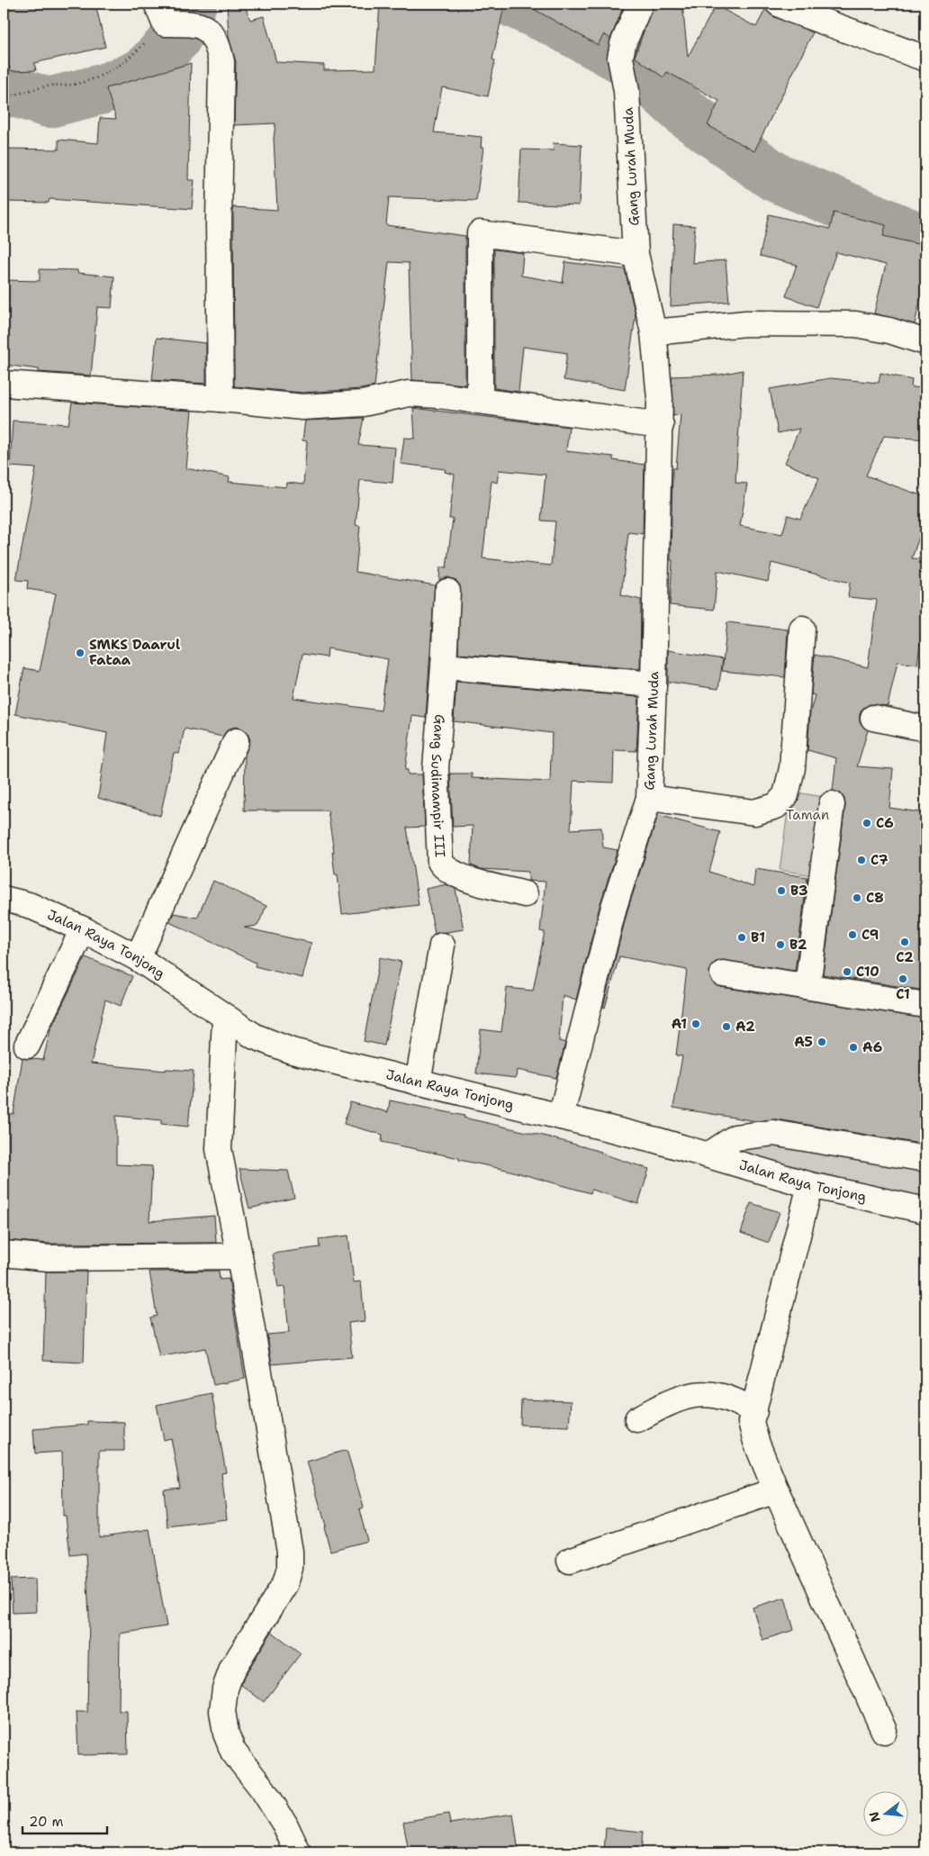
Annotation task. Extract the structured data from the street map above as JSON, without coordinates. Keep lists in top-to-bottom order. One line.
{"streets":{"street":["Gang Lurah Muda","Gang Sudimampir III","Jalan Raya Tonjong"]},"crossings":[["Gang Lurah Muda","Jalan Raya Tonjong"]],"parks":["Taman"],"places":["SMKS Daarul Fataa","C6","C7","B3","C8","C9","B1","C2","B2","C10","C1","A1","A2","A5","A6"],"scale_bar":"20 m","north":"left"}
